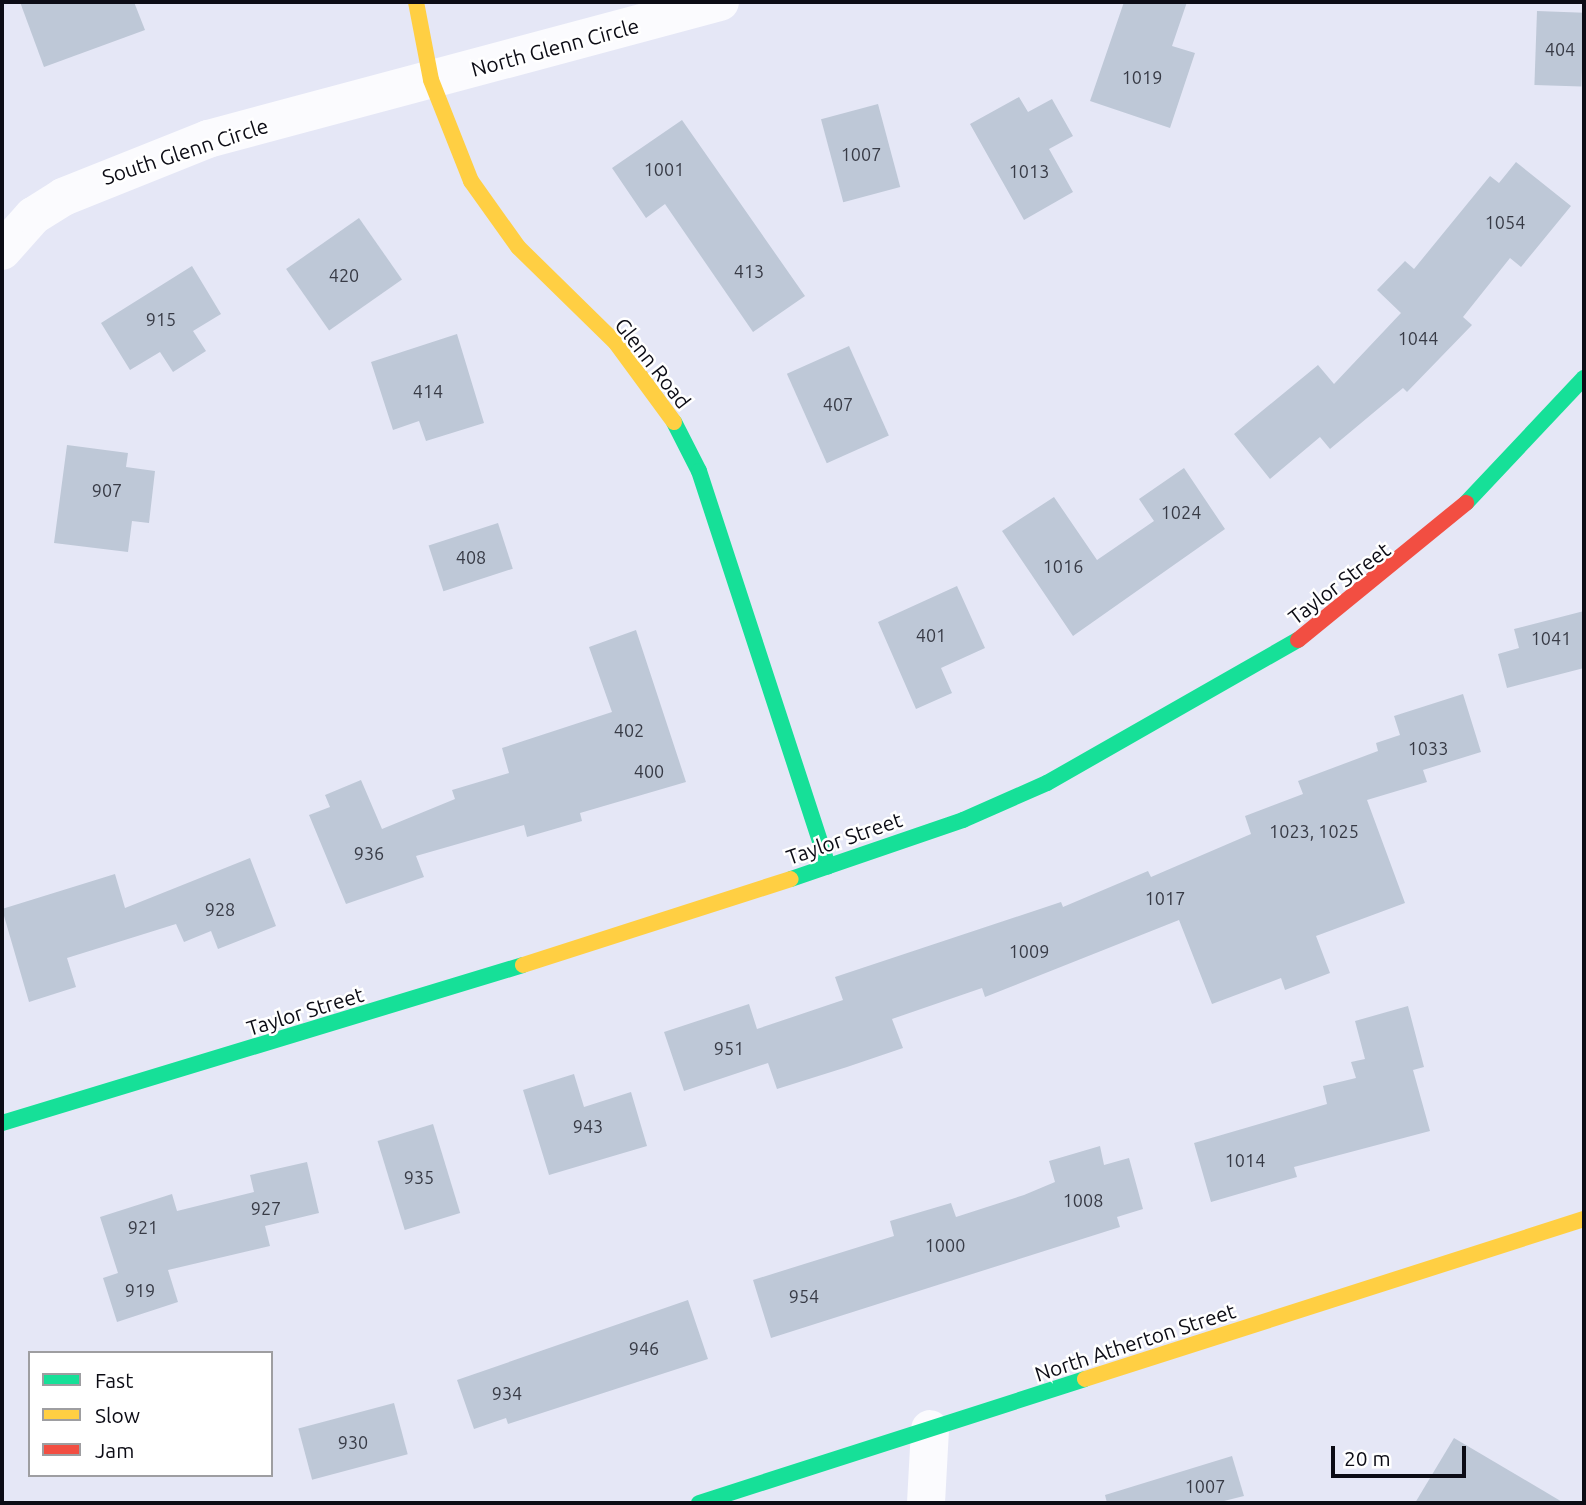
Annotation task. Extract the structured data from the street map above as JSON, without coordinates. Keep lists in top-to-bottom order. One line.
{"streets":{"street":["North Glenn Circle","South Glenn Circle","Glenn Road","Taylor Street","North Atherton Street"]},"crossings":[["North Glenn Circle","South Glenn Circle"],["North Glenn Circle","Glenn Road"],["South Glenn Circle","Glenn Road"],["Glenn Road","Taylor Street"]],"house_numbers":["404","1019","1007","1001","1013","1054","413","420","915","1044","414","407","907","1024","408","1016","401","1041","402","1033","400","1023, 1025","936","1017","928","1009","951","943","1014","935","1008","927","921","1000","919","954","946","934","930","1007"],"legend":["Fast","Slow","Jam"],"scale_bar":"20 m"}
